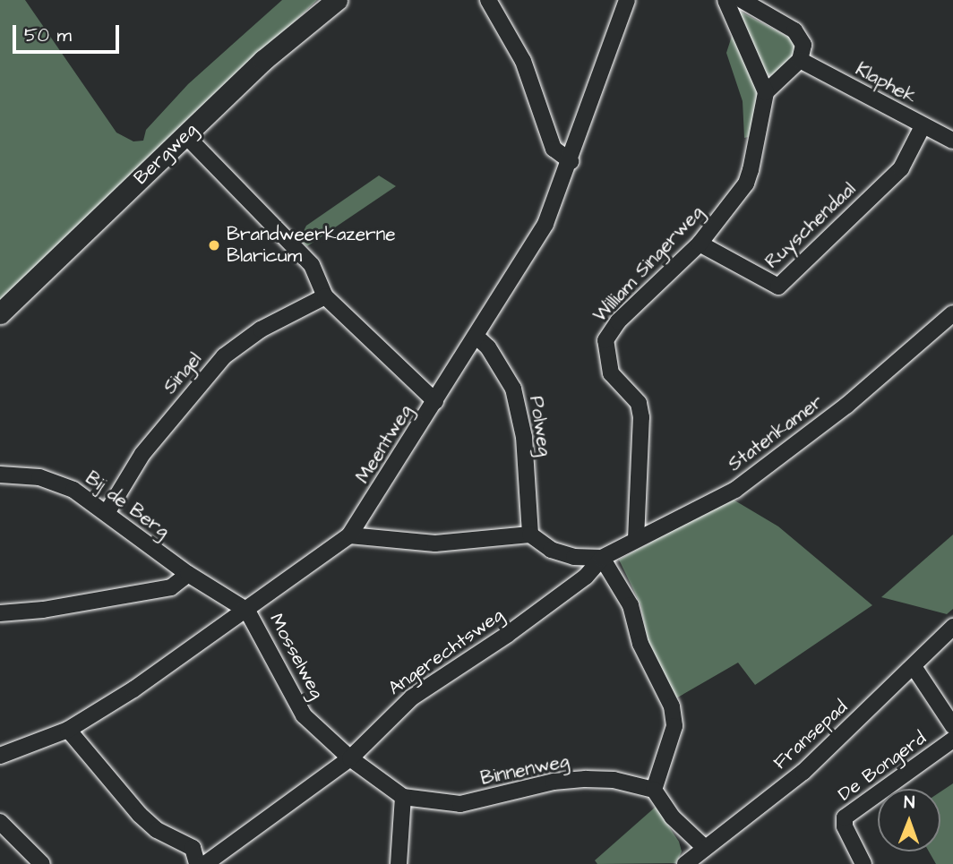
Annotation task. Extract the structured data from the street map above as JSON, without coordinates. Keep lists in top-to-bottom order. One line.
{"streets":{"street":["Klaphek","Bergweg","Ruyschendaal","William Singerweg","Singel","Polweg","Statenkamer","Meentweg","Bij de Berg","Angerechtsweg","Mosselweg","Fransepad","De Bongerd","Binnenweg"]},"crossings":[["Klaphek","Ruyschendaal"],["Ruyschendaal","William Singerweg"],["William Singerweg","Statenkamer"],["Singel","Bij de Berg"],["Polweg","Meentweg"],["Statenkamer","Angerechtsweg"],["Meentweg","Mosselweg"],["Bij de Berg","Mosselweg"],["Angerechtsweg","Mosselweg"],["Mosselweg","Binnenweg"]],"places":["Brandweerkazerne Blaricum"],"scale_bar":"50 m","north":"top"}
